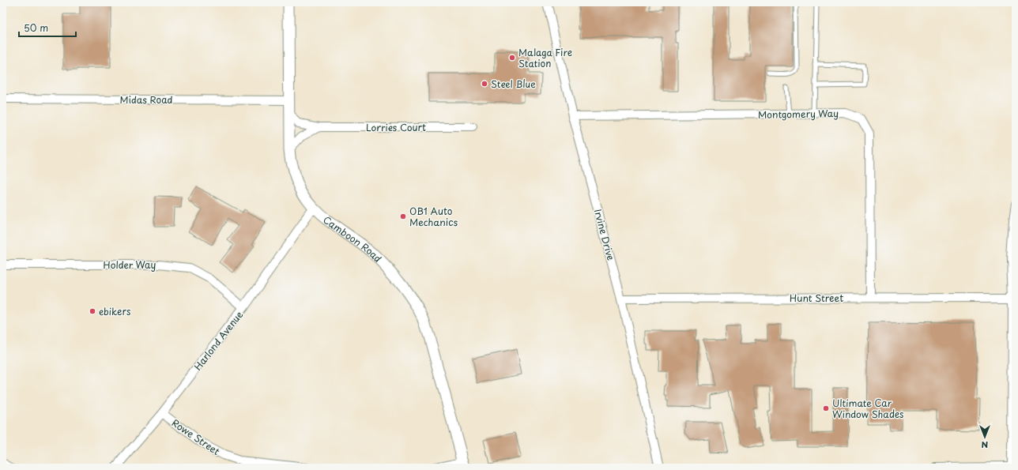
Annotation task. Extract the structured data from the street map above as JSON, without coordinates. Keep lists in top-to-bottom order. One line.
{"streets":{"street":["Midas Road","Montgomery Way","Lorries Court","Irvine Drive","Camboon Road","Holder Way","Hunt Street","Harlond Avenue","Rowe Street"]},"crossings":[["Midas Road","Camboon Road"],["Montgomery Way","Irvine Drive"],["Montgomery Way","Hunt Street"],["Lorries Court","Camboon Road"],["Irvine Drive","Hunt Street"],["Camboon Road","Harlond Avenue"],["Holder Way","Harlond Avenue"],["Harlond Avenue","Rowe Street"]],"places":["Malaga Fire Station","Steel Blue","OB1 Auto Mechanics","ebikers","Ultimate Car Window Shades"],"scale_bar":"50 m","north":"bottom"}
